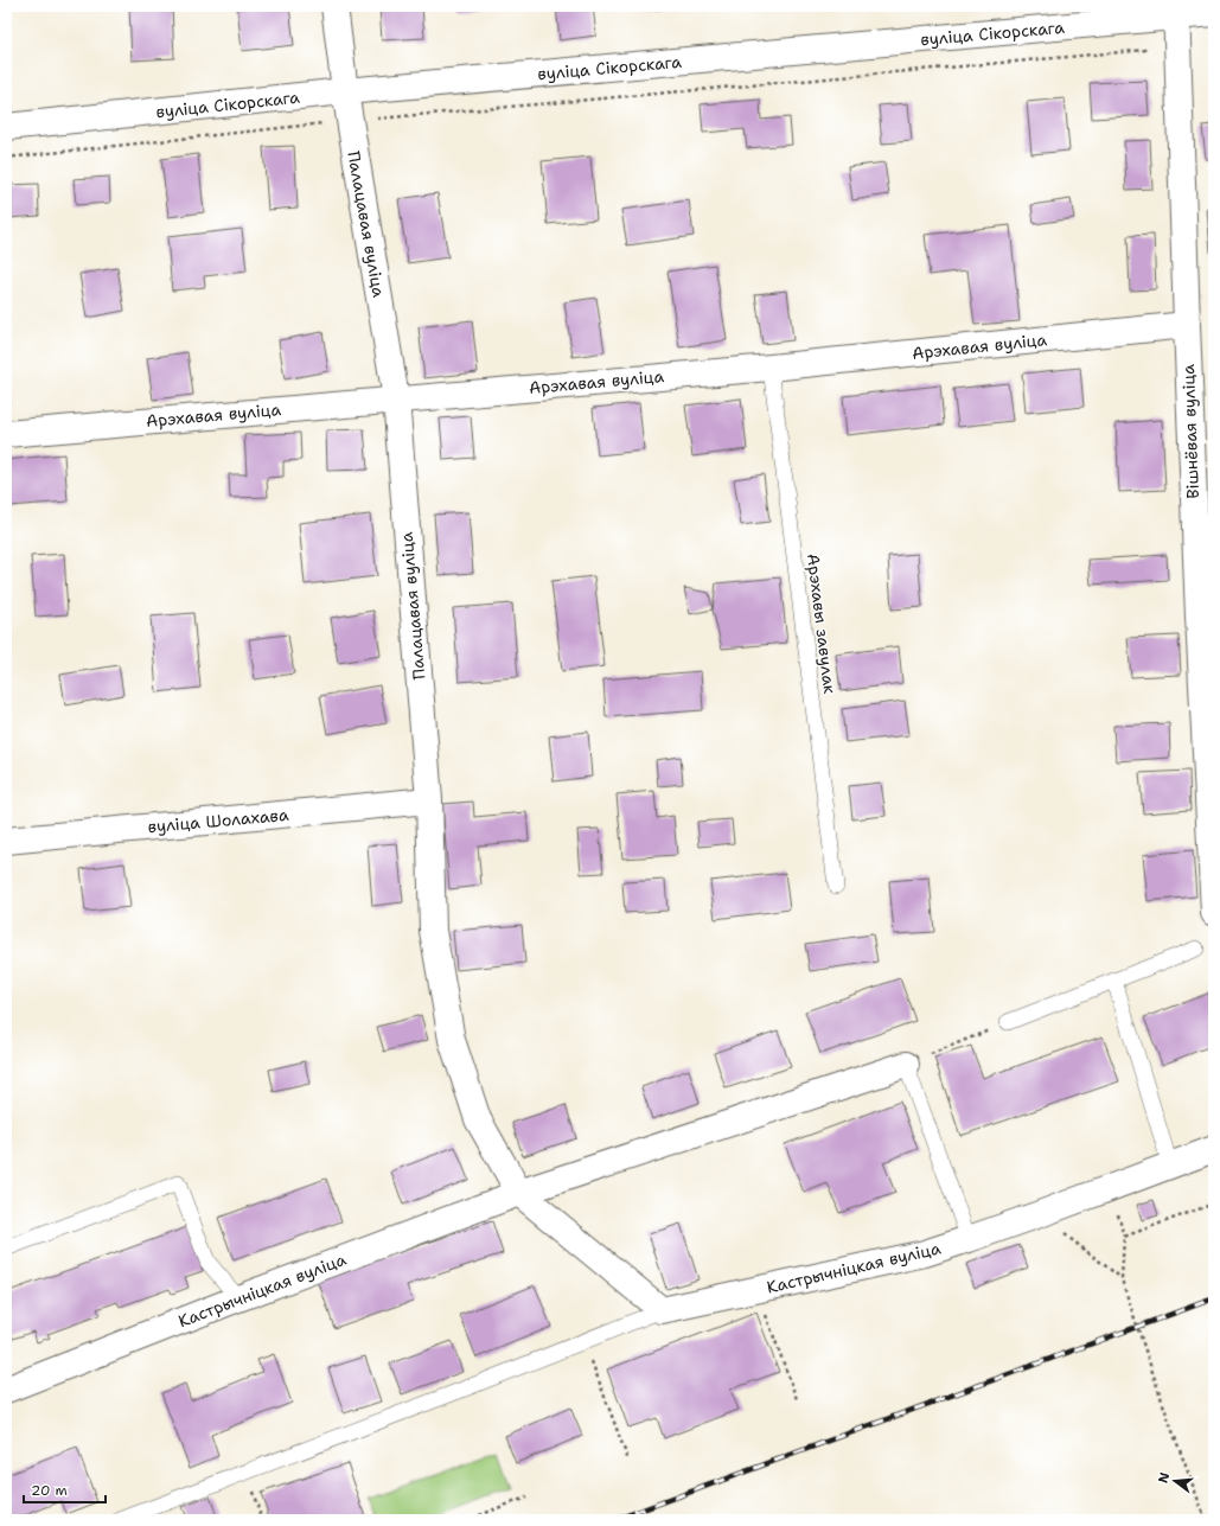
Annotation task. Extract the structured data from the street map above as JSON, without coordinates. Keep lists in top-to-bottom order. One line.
{"streets":{"street":["вуліца Сікорскага","Палацавая вуліца","Арэхавая вуліца","Вішнёвая вуліца","вуліца Шолахава","Кастрычніцкая вуліца"],"lane":["Арэхавы завулак"]},"crossings":[["вуліца Сікорскага","Палацавая вуліца"],["вуліца Сікорскага","Вішнёвая вуліца"],["Палацавая вуліца","Арэхавая вуліца"],["Палацавая вуліца","вуліца Шолахава"],["Палацавая вуліца","Кастрычніцкая вуліца"],["Арэхавая вуліца","Вішнёвая вуліца"],["Арэхавая вуліца","Арэхавы завулак"]],"scale_bar":"20 m","north":"left"}
